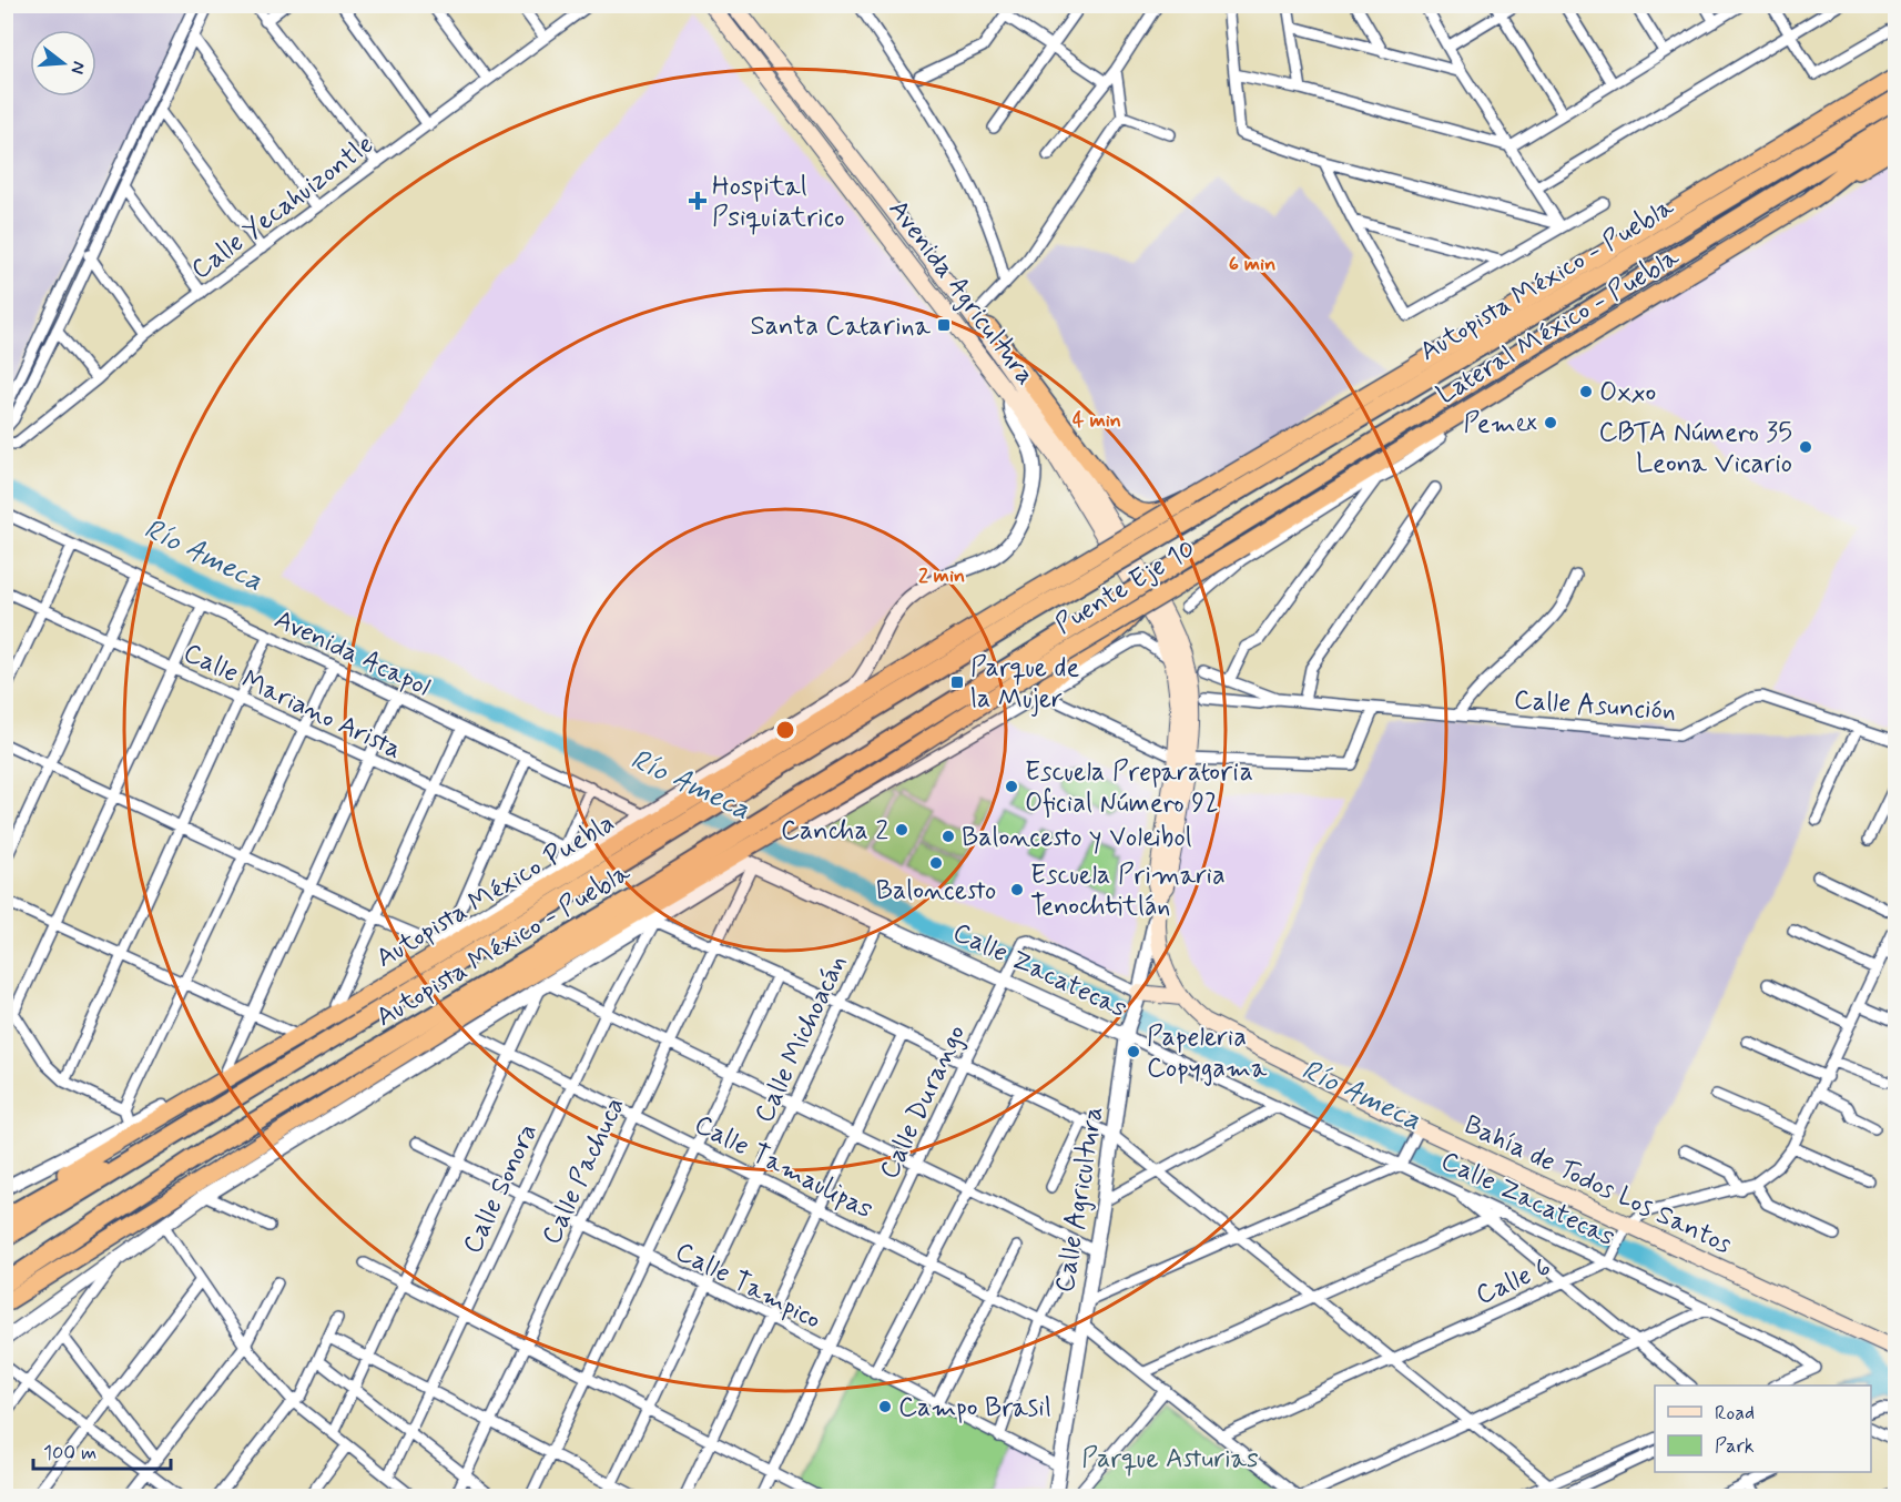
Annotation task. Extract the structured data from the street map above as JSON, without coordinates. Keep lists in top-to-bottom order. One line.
{"streets":{"highway":["Autopista México - Puebla","Lateral México - Puebla","Puente Eje 10","Autopista México Puebla"],"main road":["Avenida Agricultura","Bahía de Todos Los Santos"],"street":["Calle Yecahuizontle","Avenida Acapol","Calle Mariano Arista","Calle Asunción","Calle Zacatecas","Calle Michoacán","Calle Durango","Calle Tamaulipas","Calle Pachuca","Calle Sonora","Calle Agricultura","Calle 6","Calle Tampico"]},"crossings":[["Autopista México - Puebla","Puente Eje 10"],["Autopista México - Puebla","Autopista México Puebla"],["Avenida Agricultura","Bahía de Todos Los Santos"],["Avenida Agricultura","Calle Agricultura"],["Lateral México - Puebla","Puente Eje 10"],["Puente Eje 10","Autopista México Puebla"],["Avenida Acapol","Autopista México Puebla"],["Calle Zacatecas","Calle Michoacán"],["Calle Zacatecas","Calle Durango"],["Calle Zacatecas","Calle Pachuca"],["Calle Zacatecas","Calle Agricultura"],["Calle Zacatecas","Calle 6"],["Calle Michoacán","Calle Tamaulipas"],["Calle Michoacán","Calle Tampico"],["Calle Durango","Calle Tamaulipas"],["Calle Durango","Calle Agricultura"],["Calle Durango","Calle Tampico"],["Calle Tamaulipas","Calle Pachuca"],["Calle Tamaulipas","Calle Sonora"],["Calle Tamaulipas","Calle Agricultura"],["Calle Pachuca","Calle Tampico"],["Bahía de Todos Los Santos","Calle Agricultura"],["Calle Sonora","Calle Tampico"],["Calle Agricultura","Calle Tampico"]],"water":["Río Ameca"],"parks":["Parque Asturias"],"places":{"health":["Hospital Psiquiatrico"],"transit":["Santa Catarina","Parque de la Mujer"],"other":["Oxxo","Pemex","CBTA Número 35 Leona Vicario","Escuela Preparatoria Oficial Número 92","Cancha 2","Baloncesto y Voleibol","Baloncesto","Escuela Primaria Tenochtitlán","Papeleria Copygama","Campo Brasil"]},"legend":["Road","Park"],"scale_bar":"100 m","north":"right","rings":["6 min","4 min","2 min"]}
